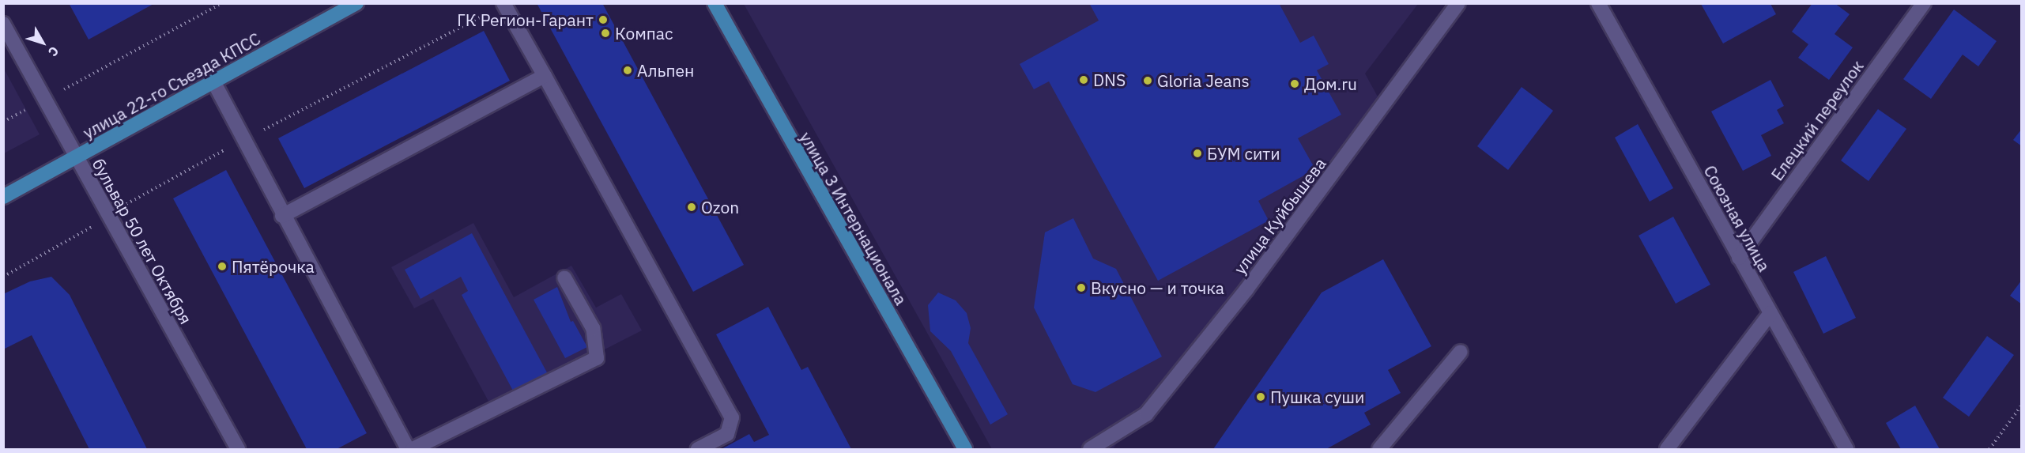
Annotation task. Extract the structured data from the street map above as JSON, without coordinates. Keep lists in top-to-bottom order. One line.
{"streets":{"main road":["улица 22-го Съезда КПСС","улица 3 Интернационала"],"street":["Елецкий переулок","улица Куйбышева","Союзная улица","бульвар 50 лет Октября"]},"crossings":[["улица 22-го Съезда КПСС","бульвар 50 лет Октября"],["Елецкий переулок","Союзная улица"]],"places":["ГК Регион-Гарант","Компас","Альпен","DNS","Gloria Jeans","Дом.ru","БУМ сити","Ozon","Пятёрочка","Вкусно — и точка","Пушка суши"],"north":"bottom right"}
